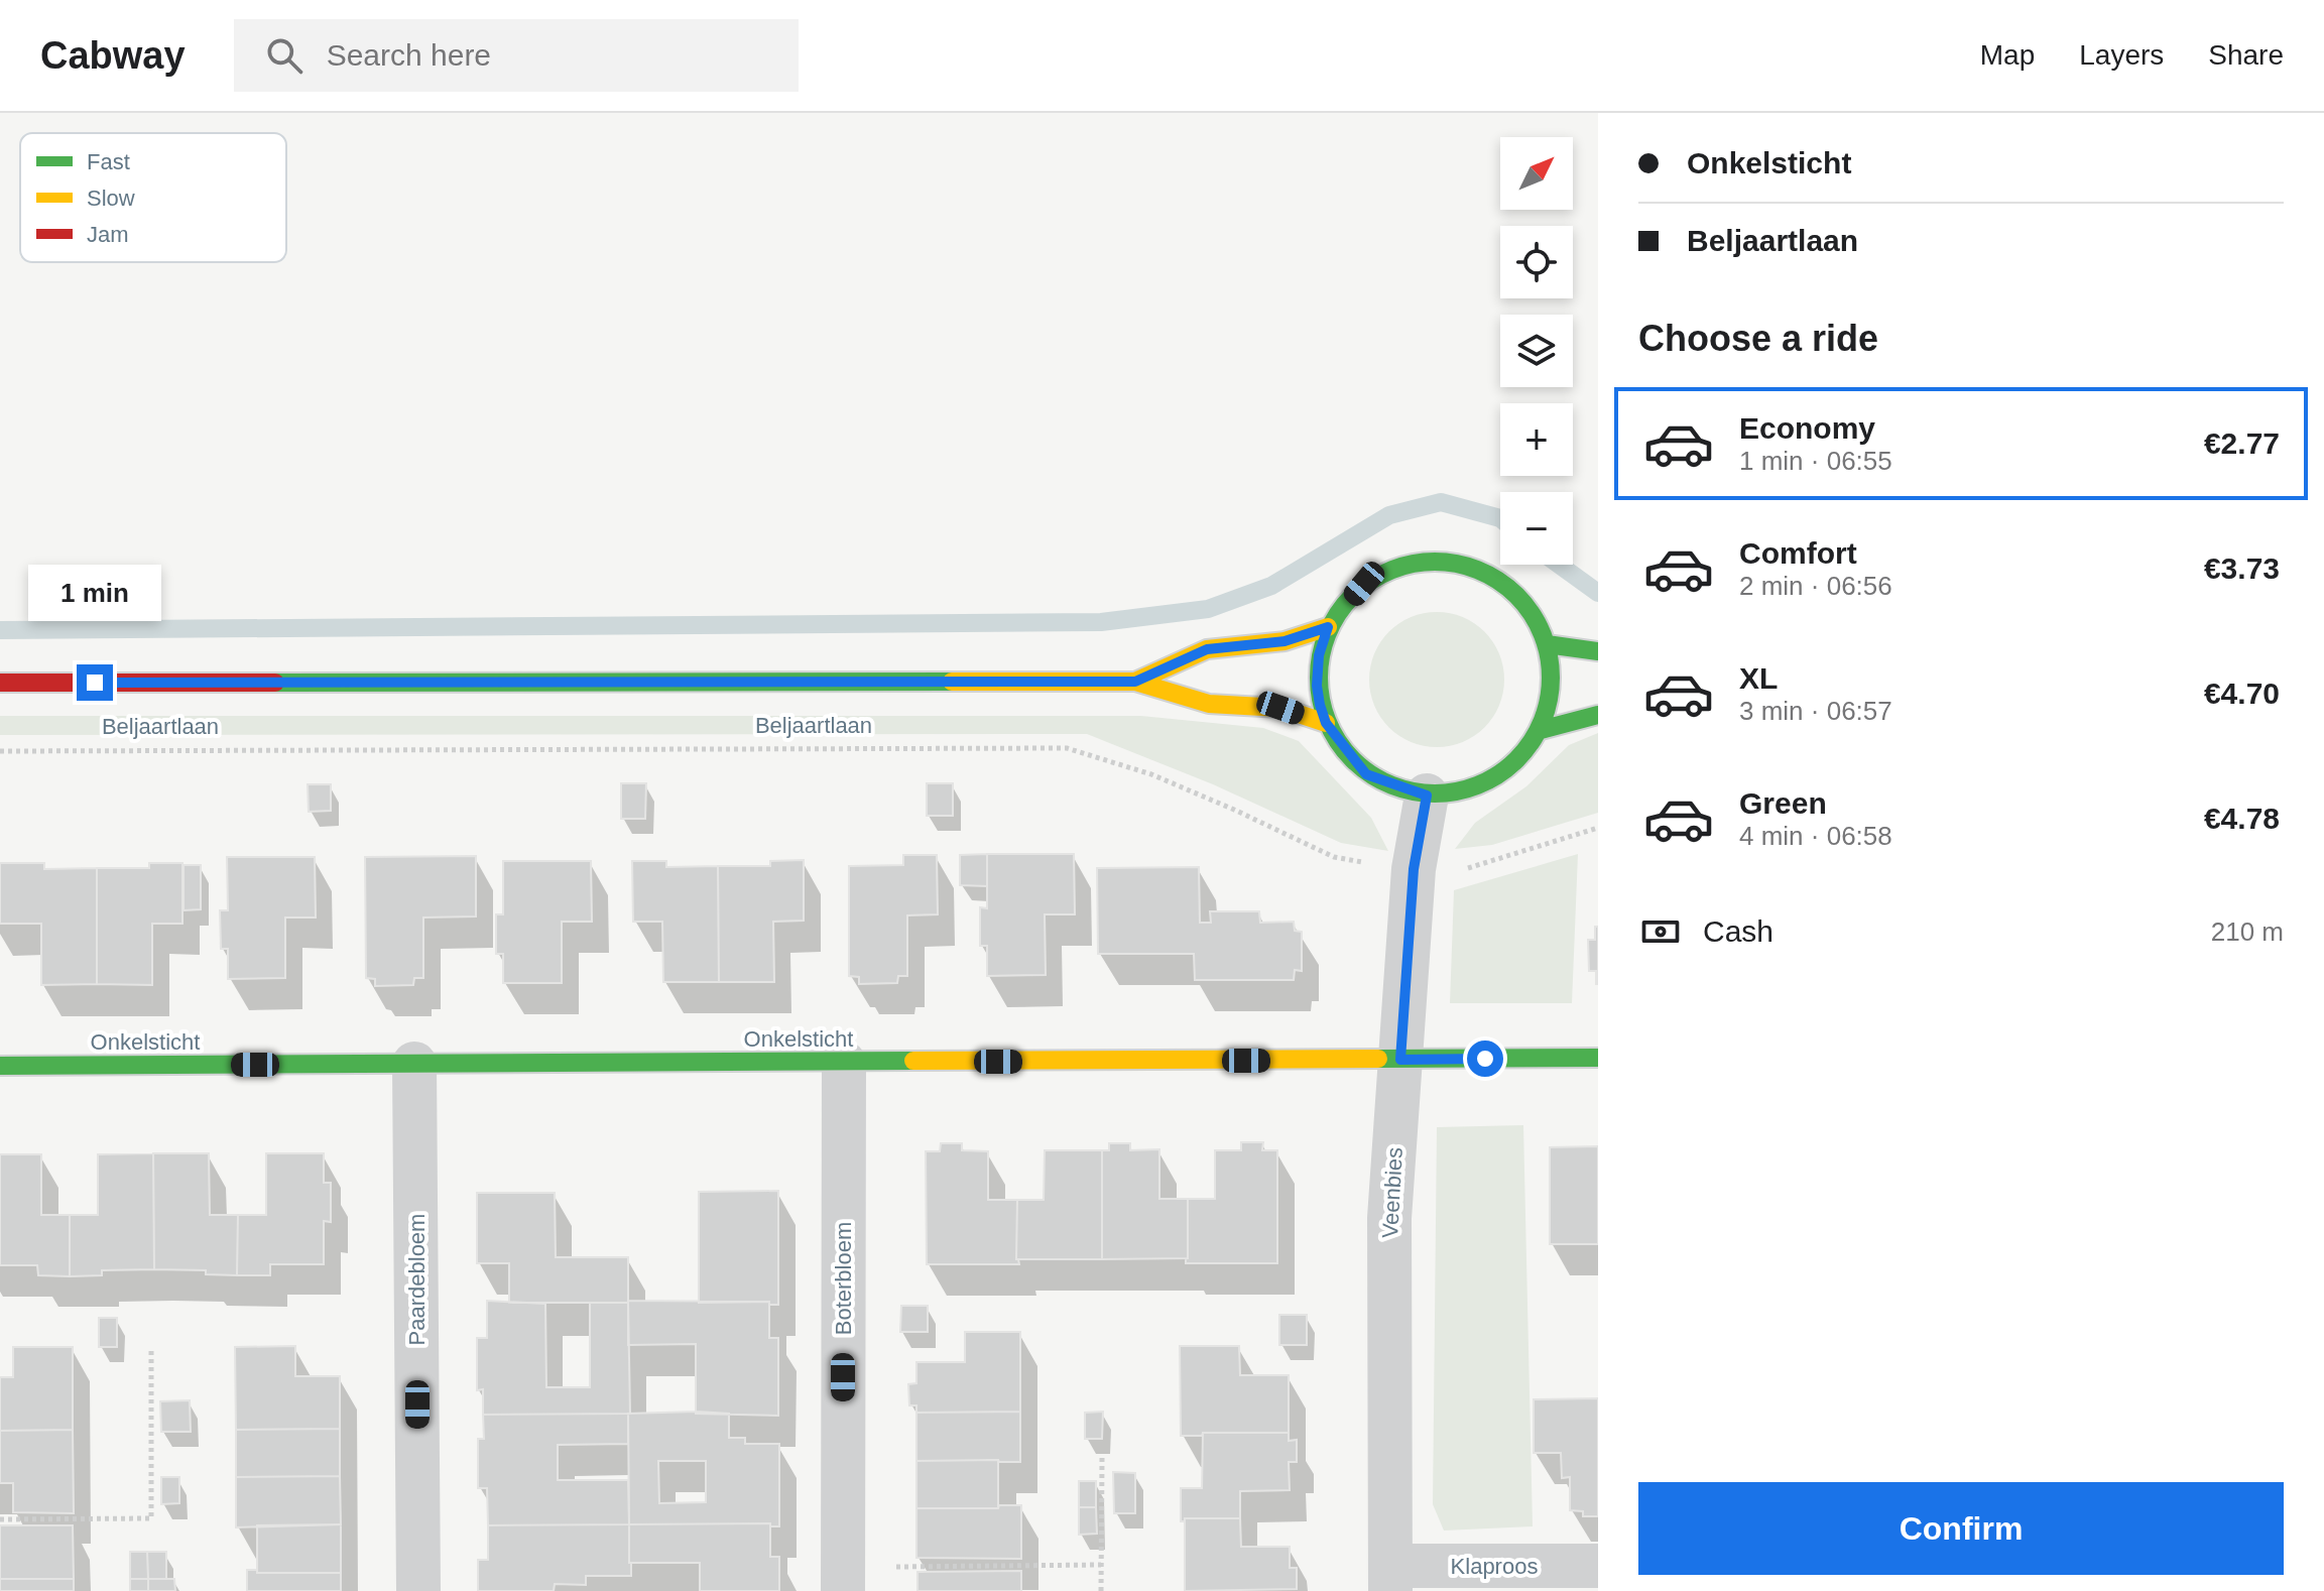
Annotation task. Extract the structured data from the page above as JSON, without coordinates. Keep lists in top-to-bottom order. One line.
{"streets":{"street":["Beljaartlaan","Onkelsticht","Veenbies","Boterbloem","Paardebloem","Klaproos"]},"crossings":[["Beljaartlaan","Veenbies"],["Onkelsticht","Veenbies"],["Onkelsticht","Boterbloem"],["Onkelsticht","Paardebloem"],["Veenbies","Klaproos"]],"legend":["Fast","Slow","Jam"],"north":"top right","page":{"header":"Cabway","search":"Search here","nav":["Map","Layers","Share"],"banner":["Onkelsticht","Beljaartlaan"],"map_buttons":["+","−"],"heading":"Choose a ride","list":[{"name":"Economy","note":"1 min · 06:55","value":"€2.77"},{"name":"Comfort","note":"2 min · 06:56","value":"€3.73"},{"name":"XL","note":"3 min · 06:57","value":"€4.70"},{"name":"Green","note":"4 min · 06:58","value":"€4.78"}],"bubble":"1 min","pay":["Cash","210 m"],"buttons":"Confirm"}}
